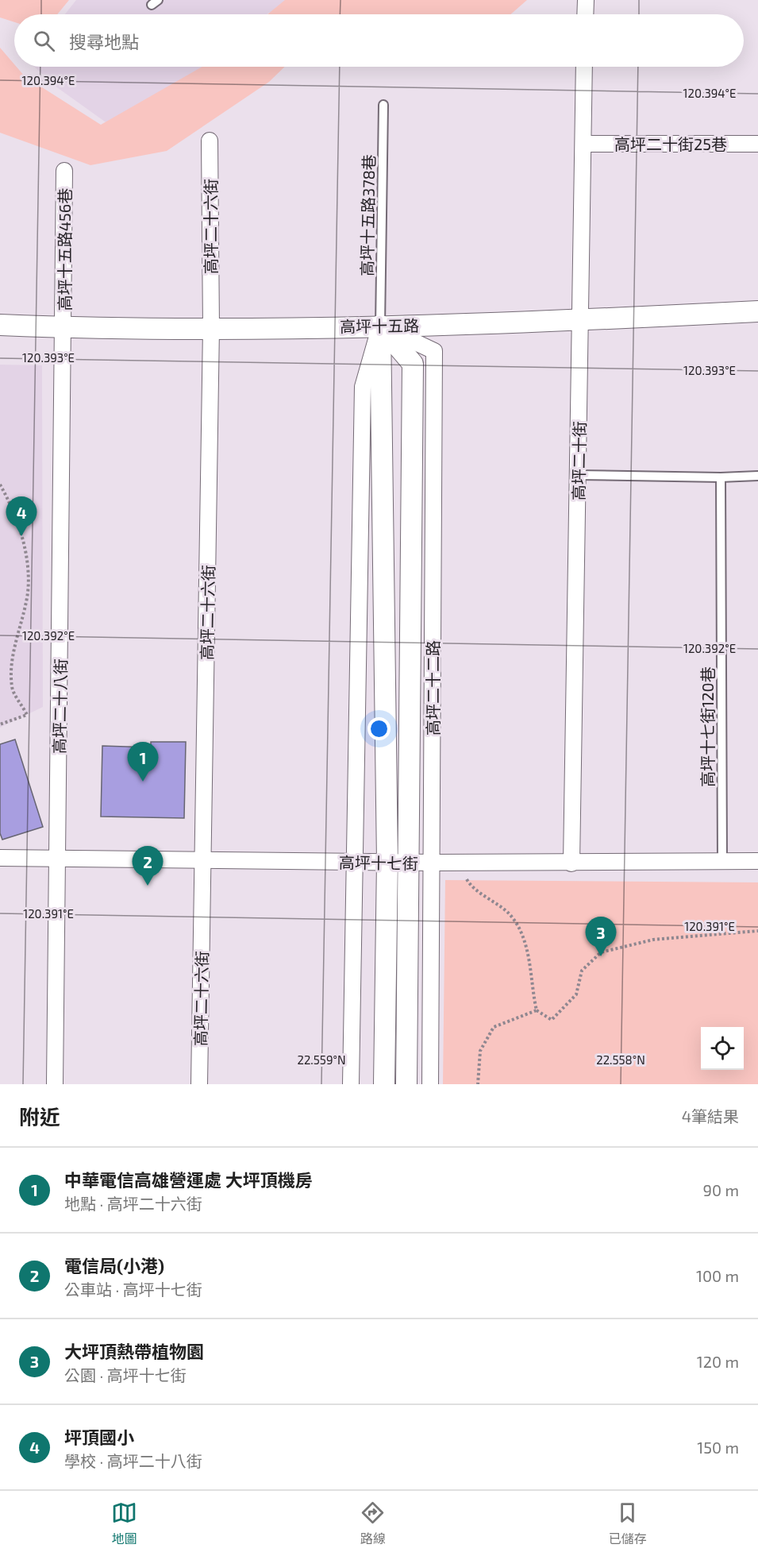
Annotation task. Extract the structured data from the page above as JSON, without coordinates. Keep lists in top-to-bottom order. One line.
{"streets":{"street":["高坪二十街25巷","高坪二十六街","高坪十五路456巷","高坪十五路","高坪二十街","高坪二十二路","高坪二十八街","高坪十七街"],"lane":["高坪十五路378巷","高坪十七街120巷"]},"crossings":[["高坪二十街25巷","高坪二十街"],["高坪十五路378巷","高坪十五路"],["高坪十五路378巷","高坪二十二路"],["高坪二十六街","高坪十五路"],["高坪二十六街","高坪十七街"],["高坪十五路456巷","高坪十五路"],["高坪十五路456巷","高坪二十八街"],["高坪十五路","高坪二十街"],["高坪十五路","高坪二十二路"],["高坪十五路","高坪二十八街"],["高坪二十街","高坪十七街"],["高坪二十二路","高坪十七街"],["高坪二十八街","高坪十七街"],["高坪十七街120巷","高坪十七街"]],"page":{"search":"搜尋地點","pins":["4","1","2","3"],"heading":["附近","4筆結果"],"list":[{"mark":"1","name":"中華電信高雄營運處 大坪頂機房","note":"地點 · 高坪二十六街","value":"90 m"},{"mark":"2","name":"電信局(小港)","note":"公車站 · 高坪十七街","value":"100 m"},{"mark":"3","name":"大坪頂熱帶植物園","note":"公園 · 高坪十七街","value":"120 m"},{"mark":"4","name":"坪頂國小","note":"學校 · 高坪二十八街","value":"150 m"}],"nav":["地圖","路線","已儲存"]},"coordinates":["120.394°E","120.393°E","120.392°E","120.391°E","22.559°N","22.558°N"]}
